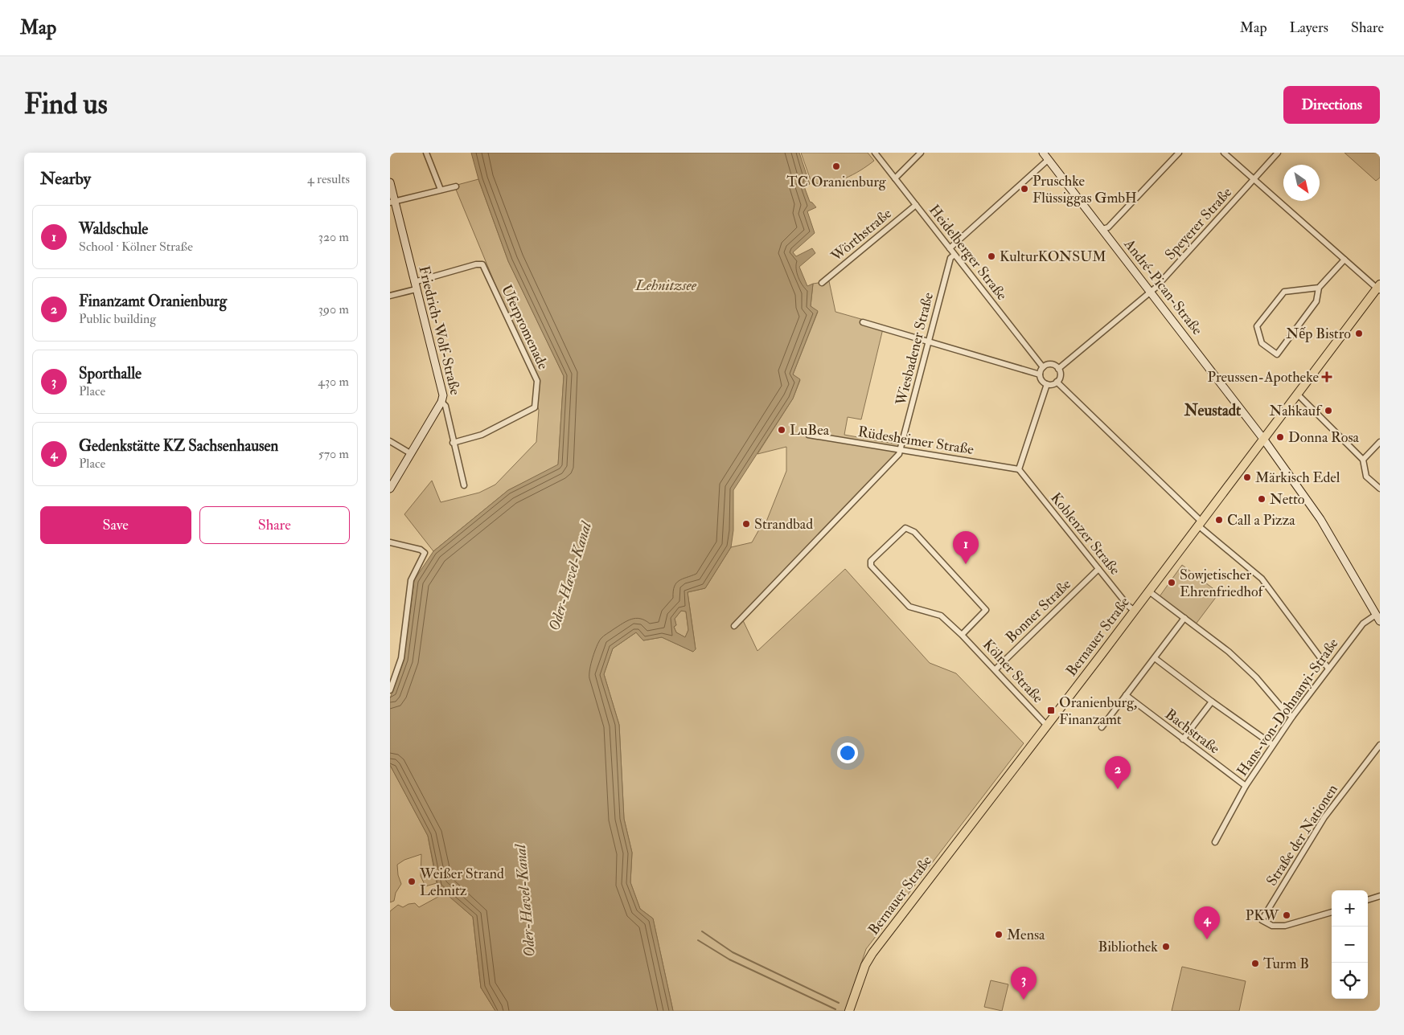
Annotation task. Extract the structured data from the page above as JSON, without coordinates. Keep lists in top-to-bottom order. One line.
{"streets":{"main road":["Bernauer Straße"],"street":["Speyerer Straße","Wörthstraße","Heidelberger Straße","André-Pican-Straße","Uferpromenade","Friedrich-Wolf-Straße","Wiesbadener Straße","Rüdesheimer Straße","Koblenzer Straße","Bonner Straße","Kölner Straße","Hans-von-Dohnanyi-Straße","Bachstraße","Straße der Nationen"]},"crossings":[["Speyerer Straße","Heidelberger Straße"],["Speyerer Straße","André-Pican-Straße"],["Wörthstraße","Heidelberger Straße"],["Heidelberger Straße","Wiesbadener Straße"],["André-Pican-Straße","Bernauer Straße"],["André-Pican-Straße","Hans-von-Dohnanyi-Straße"],["Uferpromenade","Friedrich-Wolf-Straße"],["Wiesbadener Straße","Rüdesheimer Straße"],["Rüdesheimer Straße","Koblenzer Straße"],["Koblenzer Straße","Bonner Straße"],["Koblenzer Straße","Bernauer Straße"],["Bonner Straße","Kölner Straße"],["Bernauer Straße","Kölner Straße"],["Hans-von-Dohnanyi-Straße","Bachstraße"]],"districts":["Neustadt"],"water":["Lehnitzsee","Oder-Havel-Kanal"],"places":{"other":["TC Oranienburg","Pruschke Flüssiggas GmbH","KulturKONSUM","Nếp Bistro","Nahkauf","LuBea","Donna Rosa","Märkisch Edel","Netto","Call a Pizza","Strandbad","Sowjetischer Ehrenfriedhof","Weißer Strand Lehnitz","PKW","Mensa","Bibliothek","Turm B"],"health":["Preussen-Apotheke"],"transit":["Oranienburg, Finanzamt"]},"north":"bottom right","page":{"header":"Map","nav":["Map","Layers","Share"],"buttons":["Directions",["Save","Share"]],"title":"Find us","heading":["Nearby","4 results"],"list":[{"mark":"1","name":"Waldschule","note":"School · Kölner Straße","value":"320 m"},{"mark":"2","name":"Finanzamt Oranienburg","note":"Public building","value":"390 m"},{"mark":"3","name":"Sporthalle","note":"Place","value":"430 m"},{"mark":"4","name":"Gedenkstätte KZ Sachsenhausen","note":"Place","value":"570 m"}],"pins":["1","2","4","3"],"map_buttons":["+","−"]}}
